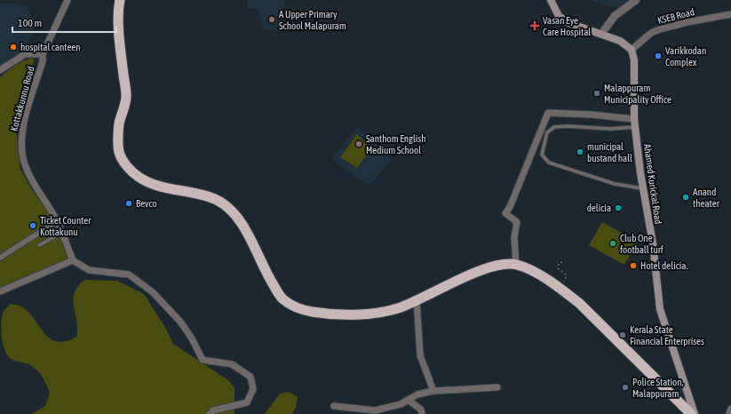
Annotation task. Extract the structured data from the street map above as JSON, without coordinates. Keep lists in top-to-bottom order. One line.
{"streets":{"main road":["Ahamed Kurickal Road"],"street":["KSEB Road","Kottakkunnu Road"]},"crossings":[["KSEB Road","Ahamed Kurickal Road"]],"places":{"other":["A Upper Primary School Malapuram","hospital canteen","Varikkodan Complex","Malappuram Municipality Office","Santhom English Medium School","municipal bustand hall","Anand theater","Bevco","delicia","Ticket Counter Kottakunu","Club One football turf","Hotel delicia.","Kerala State Financial Enterprises","Police Station, Malappuram"],"health":["Vasan Eye Care Hospital"]},"scale_bar":"100 m"}
